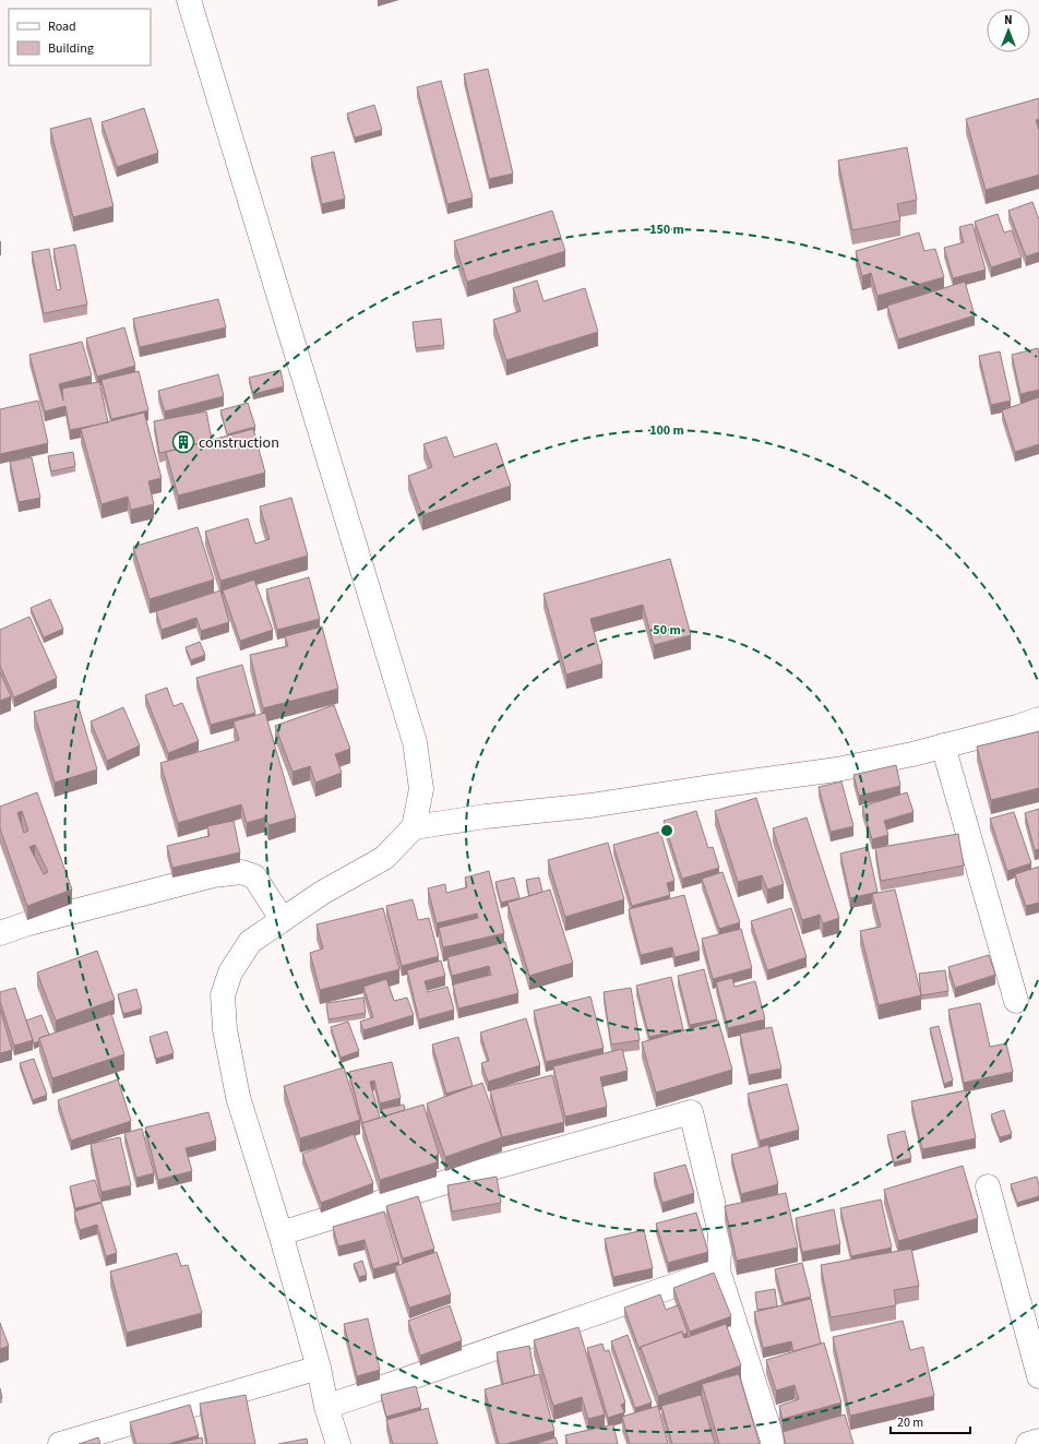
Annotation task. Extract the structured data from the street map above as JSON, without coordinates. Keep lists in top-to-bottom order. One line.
{"places":{"building":["construction"]},"legend":["Road","Building"],"scale_bar":"20 m","north":"top","rings":["150 m","100 m","50 m"]}
